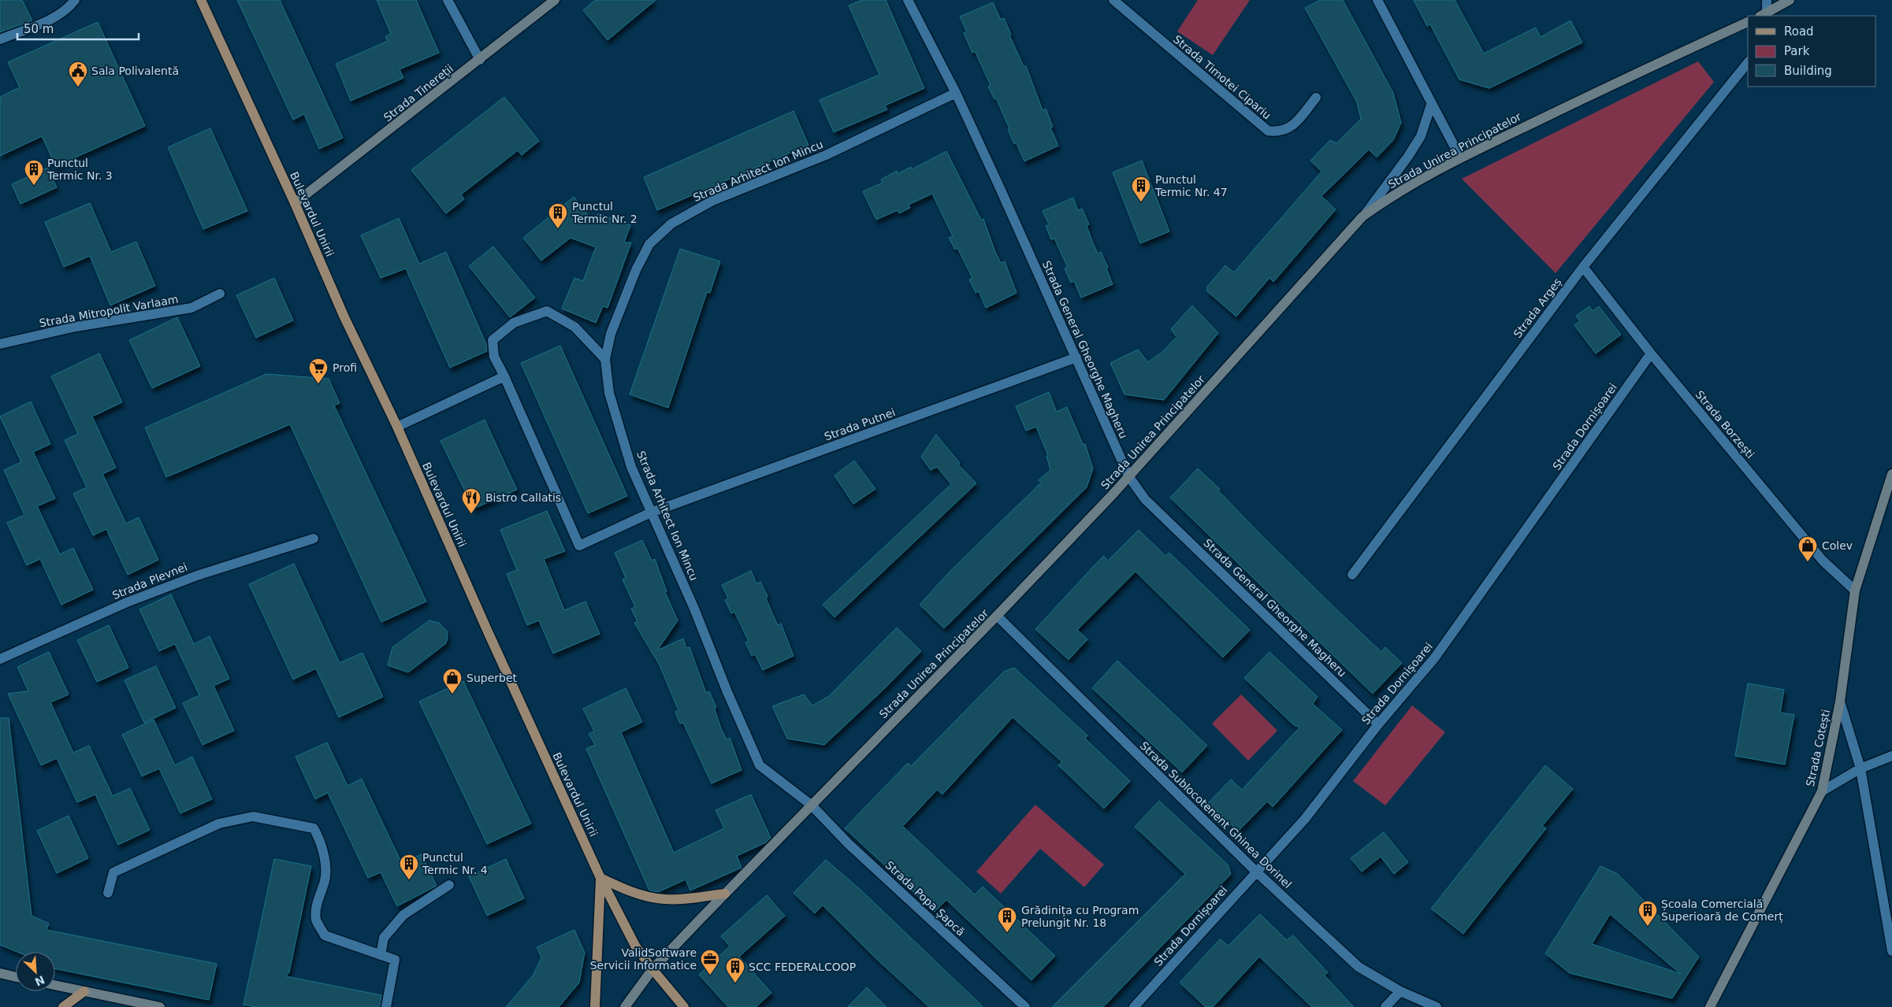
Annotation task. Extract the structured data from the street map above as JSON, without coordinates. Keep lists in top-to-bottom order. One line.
{"streets":{"main road":["Strada Tinereții","Strada Unirea Principatelor","Bulevardul Unirii","Strada Cotești"],"street":["Strada Timotei Cipariu","Strada Arhitect Ion Mincu","Strada Argeș","Strada Mitropolit Varlaam","Strada General Gheorghe Magheru","Strada Putnei","Strada Borzești","Strada Dornișoarei","Strada Plevnei","Strada Sublocotenent Ghinea Dorinel","Strada Popa Șapcă"]},"crossings":[["Strada Tinereții","Bulevardul Unirii"],["Strada Unirea Principatelor","Strada Arhitect Ion Mincu"],["Strada Unirea Principatelor","Bulevardul Unirii"],["Strada Unirea Principatelor","Strada General Gheorghe Magheru"],["Strada Unirea Principatelor","Strada Sublocotenent Ghinea Dorinel"],["Strada Unirea Principatelor","Strada Popa Șapcă"],["Strada Arhitect Ion Mincu","Strada General Gheorghe Magheru"],["Strada Arhitect Ion Mincu","Strada Putnei"],["Strada Arhitect Ion Mincu","Strada Popa Șapcă"],["Strada Argeș","Strada Borzești"],["Strada General Gheorghe Magheru","Strada Putnei"],["Strada General Gheorghe Magheru","Strada Dornișoarei"],["Strada Borzești","Strada Dornișoarei"],["Strada Borzești","Strada Cotești"],["Strada Dornișoarei","Strada Sublocotenent Ghinea Dorinel"]],"places":{"public building":["Sala Polivalentă"],"building":["Punctul Termic Nr. 3","Punctul Termic Nr. 47","Punctul Termic Nr. 2","Punctul Termic Nr. 4","Școala Comercială Superioară de Comerț","Grădinița cu Program Prelungit Nr. 18","SCC FEDERALCOOP"],"supermarket":["Profi"],"restaurant":["Bistro Callatis"],"shop":["Colev","Superbet"],"office":["ValidSoftware Servicii Informatice"]},"legend":["Road","Park","Building"],"scale_bar":"50 m","north":"bottom right"}
